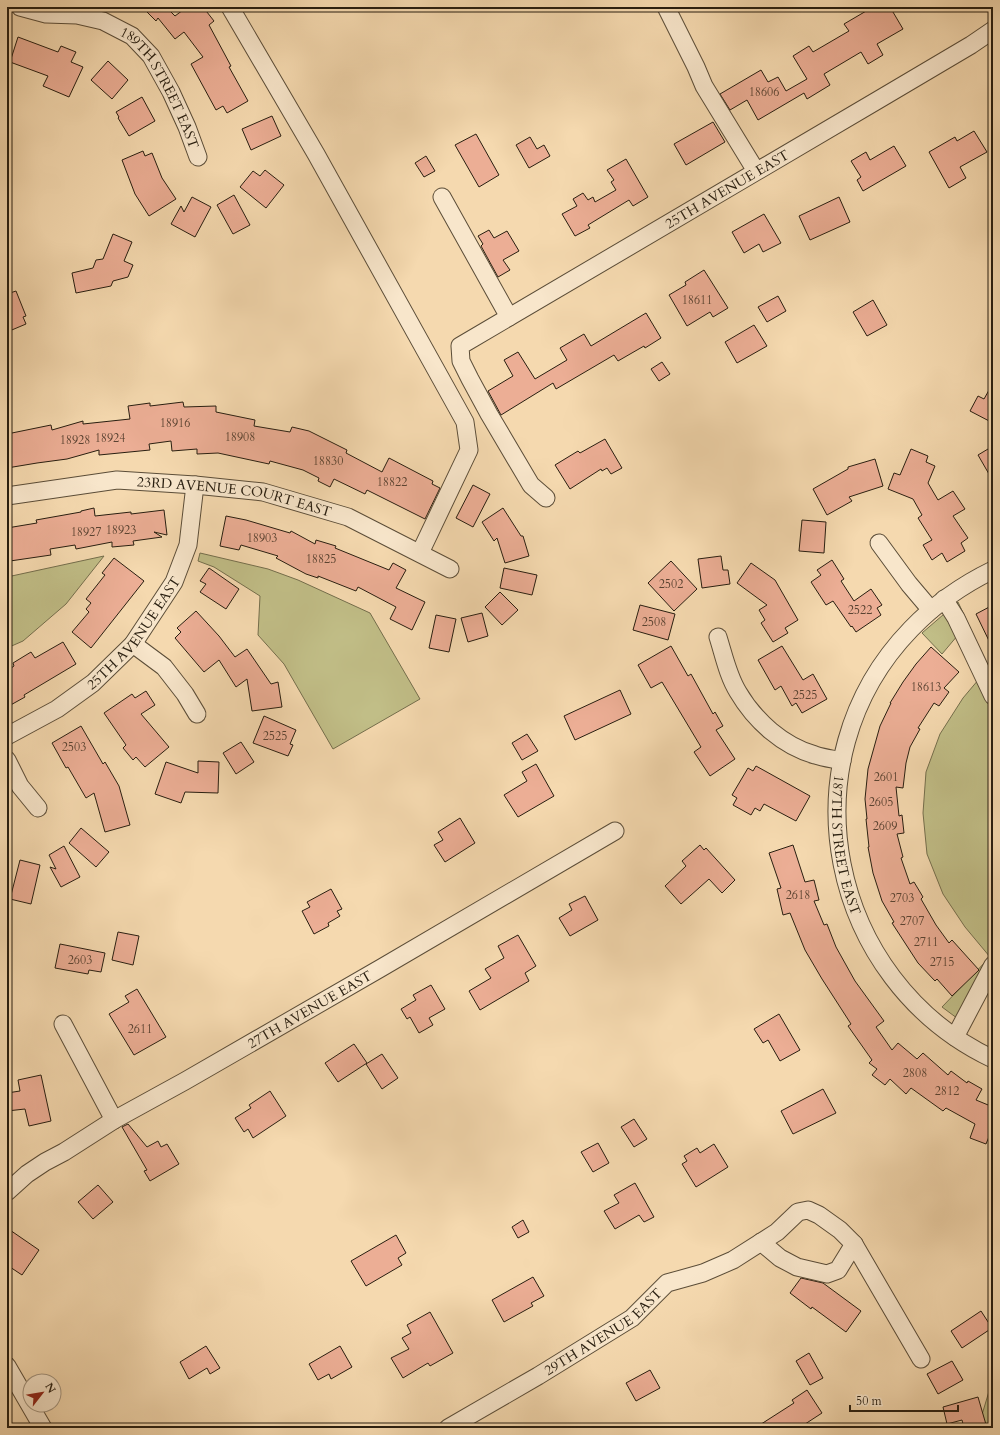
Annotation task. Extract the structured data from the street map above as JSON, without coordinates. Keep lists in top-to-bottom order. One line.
{"streets":{"street":["189TH STREET EAST","25TH AVENUE EAST","23RD AVENUE COURT EAST","187TH STREET EAST","27TH AVENUE EAST","29TH AVENUE EAST"]},"crossings":[["25TH AVENUE EAST","23RD AVENUE COURT EAST"]],"house_numbers":["18606","18611","18916","18908","18924","18928","18830","18822","18923","18927","18903","18825","2502","2522","2508","18613","2525","2525","2503","2601","2605","2609","2618","2703","2707","2711","2603","2715","2611","2808","2812"],"scale_bar":"50 m","north":"top right"}
